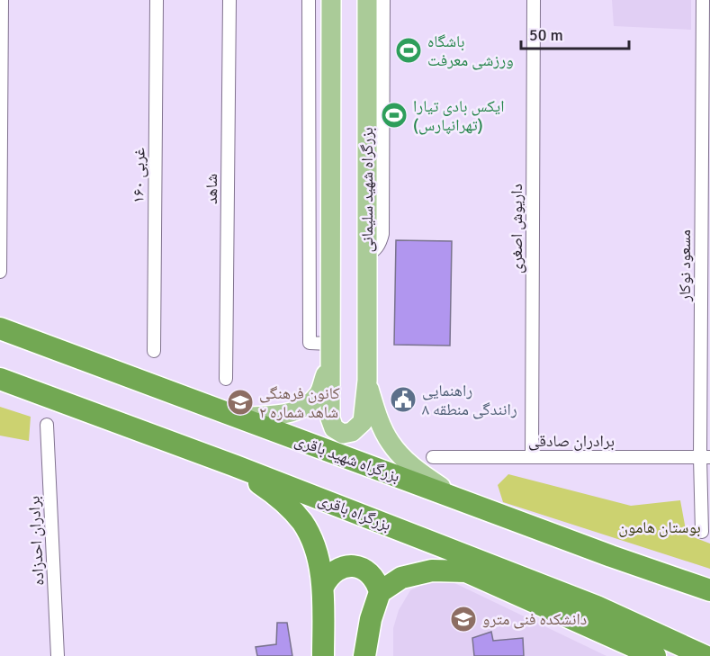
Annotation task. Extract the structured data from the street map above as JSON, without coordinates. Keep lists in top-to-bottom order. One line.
{"streets":{"highway":["بزرگراه شهید باقری","بزرگراه باقری"],"main road":["بزرگراه شهید سلیمانی"],"street":["۱۶۰ غربی","شاهد","داریوش اصغری","مسعود نوکار","برادران صادقی","برادران احدزاده"]},"crossings":[["داریوش اصغری","برادران صادقی"],["مسعود نوکار","برادران صادقی"]],"parks":["بوستان هامون"],"places":{"sports":["باشگاه ورزشی معرفت","ایکس بادی تیارا (تهرانپارس)"],"public building":["راهنمایی رانندگی منطقه ۸"],"school or university":["کانون فرهنگی شاهد شماره ۲","دانشکده فنی مترو"]},"scale_bar":"50 m"}
